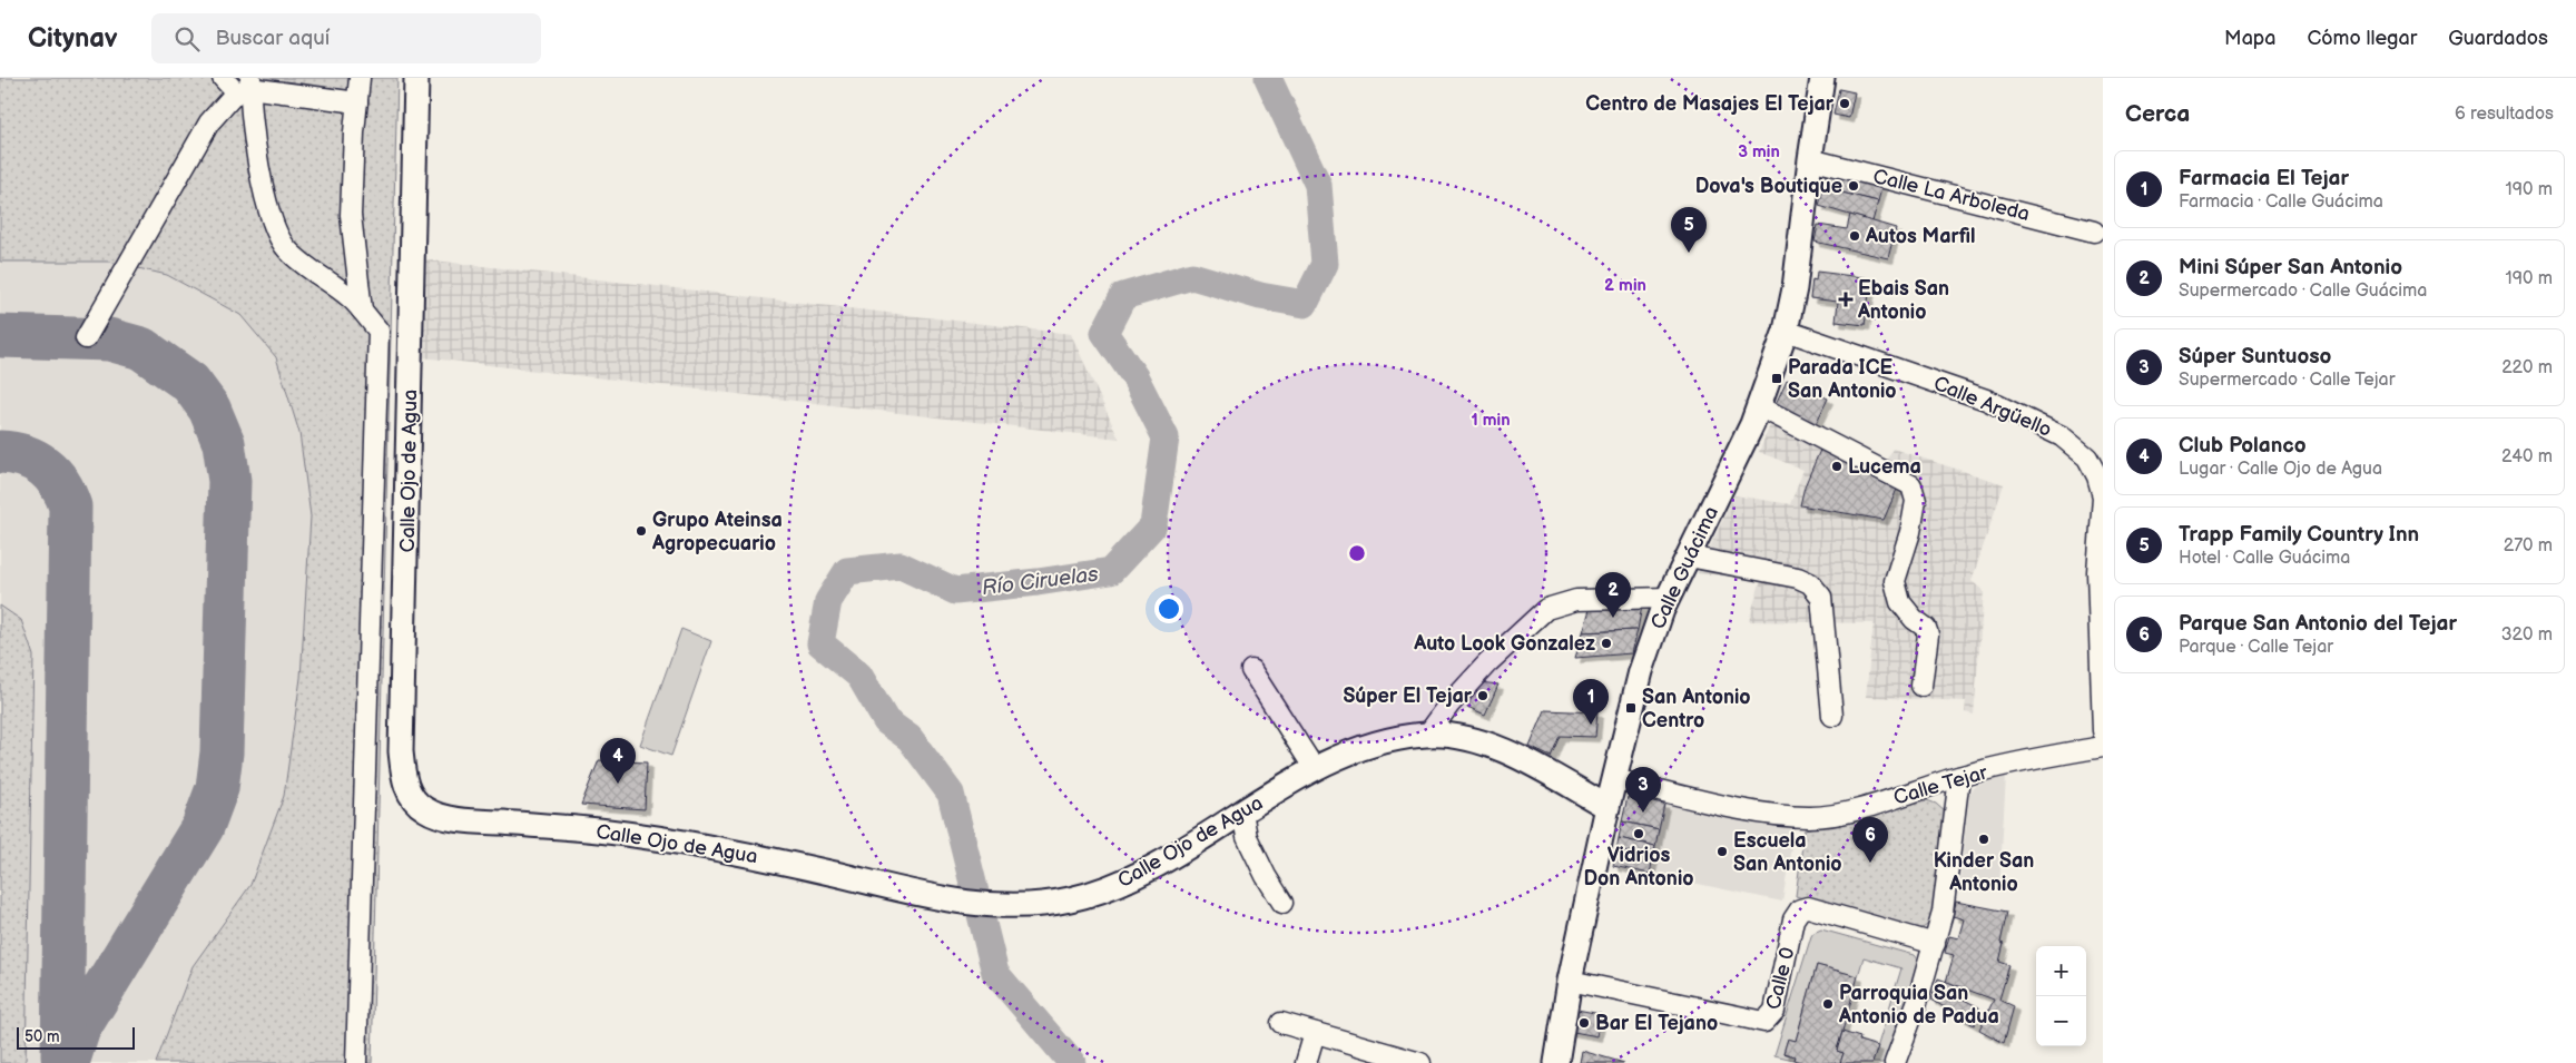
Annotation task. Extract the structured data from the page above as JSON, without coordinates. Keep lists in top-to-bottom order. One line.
{"streets":{"main road":["Calle Ojo de Agua","Calle Guácima"],"street":["Calle La Arboleda","Calle Argüello","Calle Tejar","Calle 0"]},"crossings":[["Calle La Arboleda","Calle Guácima"],["Calle Argüello","Calle Guácima"],["Calle Ojo de Agua","Calle Guácima"],["Calle Guácima","Calle Tejar"],["Calle Guácima","Calle 0"]],"water":["Río Ciruelas"],"places":{"other":["Centro de Masajes El Tejar","Dova's Boutique","Autos Marfil","Lucema","Grupo Ateinsa Agropecuario","Auto Look Gonzalez","Súper El Tejar","Vidrios Don Antonio","Kinder San Antonio","Escuela San Antonio","Parroquia San Antonio de Padua","Bar El Tejano"],"health":["Ebais San Antonio"],"transit":["Parada ICE San Antonio","San Antonio Centro"]},"scale_bar":"50 m","page":{"header":"Citynav","search":"Buscar aquí","nav":["Mapa","Cómo llegar","Guardados"],"heading":["Cerca","6 resultados"],"list":[{"mark":"1","name":"Farmacia El Tejar","note":"Farmacia · Calle Guácima","value":"190 m"},{"mark":"2","name":"Mini Súper San Antonio","note":"Supermercado · Calle Guácima","value":"190 m"},{"mark":"3","name":"Súper Suntuoso","note":"Supermercado · Calle Tejar","value":"220 m"},{"mark":"4","name":"Club Polanco","note":"Lugar · Calle Ojo de Agua","value":"240 m"},{"mark":"5","name":"Trapp Family Country Inn","note":"Hotel · Calle Guácima","value":"270 m"},{"mark":"6","name":"Parque San Antonio del Tejar","note":"Parque · Calle Tejar","value":"320 m"}],"pins":["5","2","1","4","3","6"],"map_buttons":["+","−"],"scale":"50 m"},"rings":["3 min","2 min","1 min"]}
